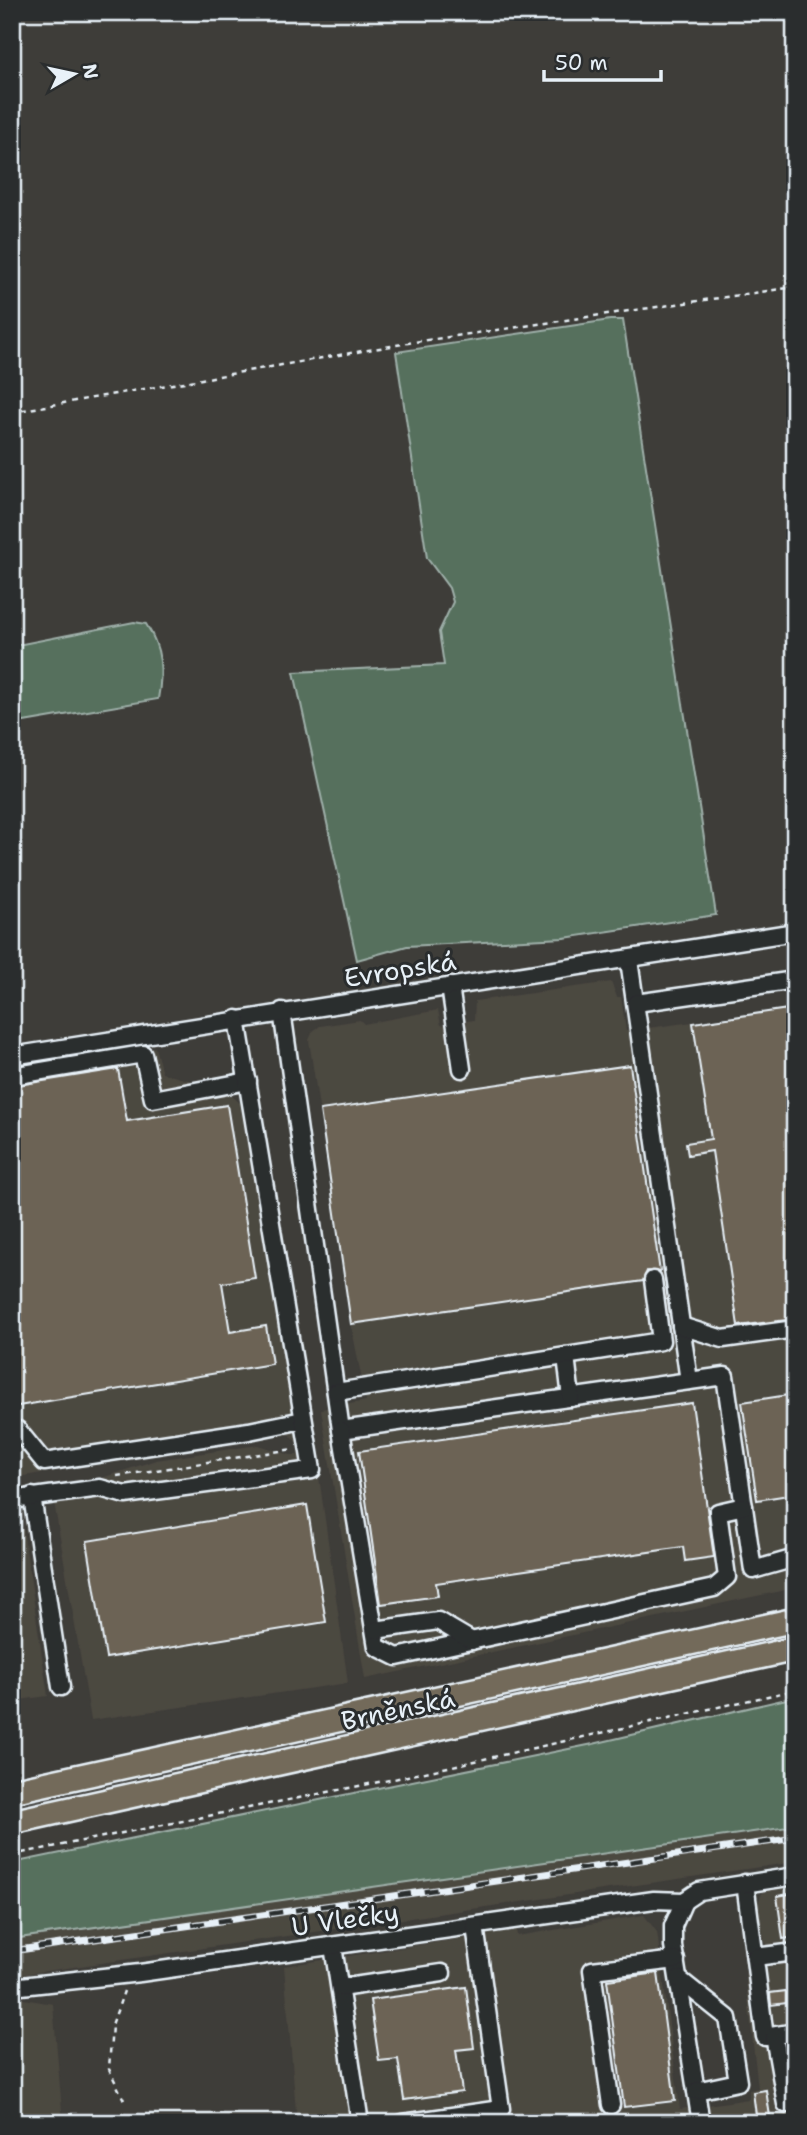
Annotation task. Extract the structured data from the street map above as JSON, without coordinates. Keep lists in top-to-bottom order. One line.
{"streets":{"highway":["Brněnská"],"street":["Evropská","U Vlečky"]},"scale_bar":"50 m","north":"right"}
